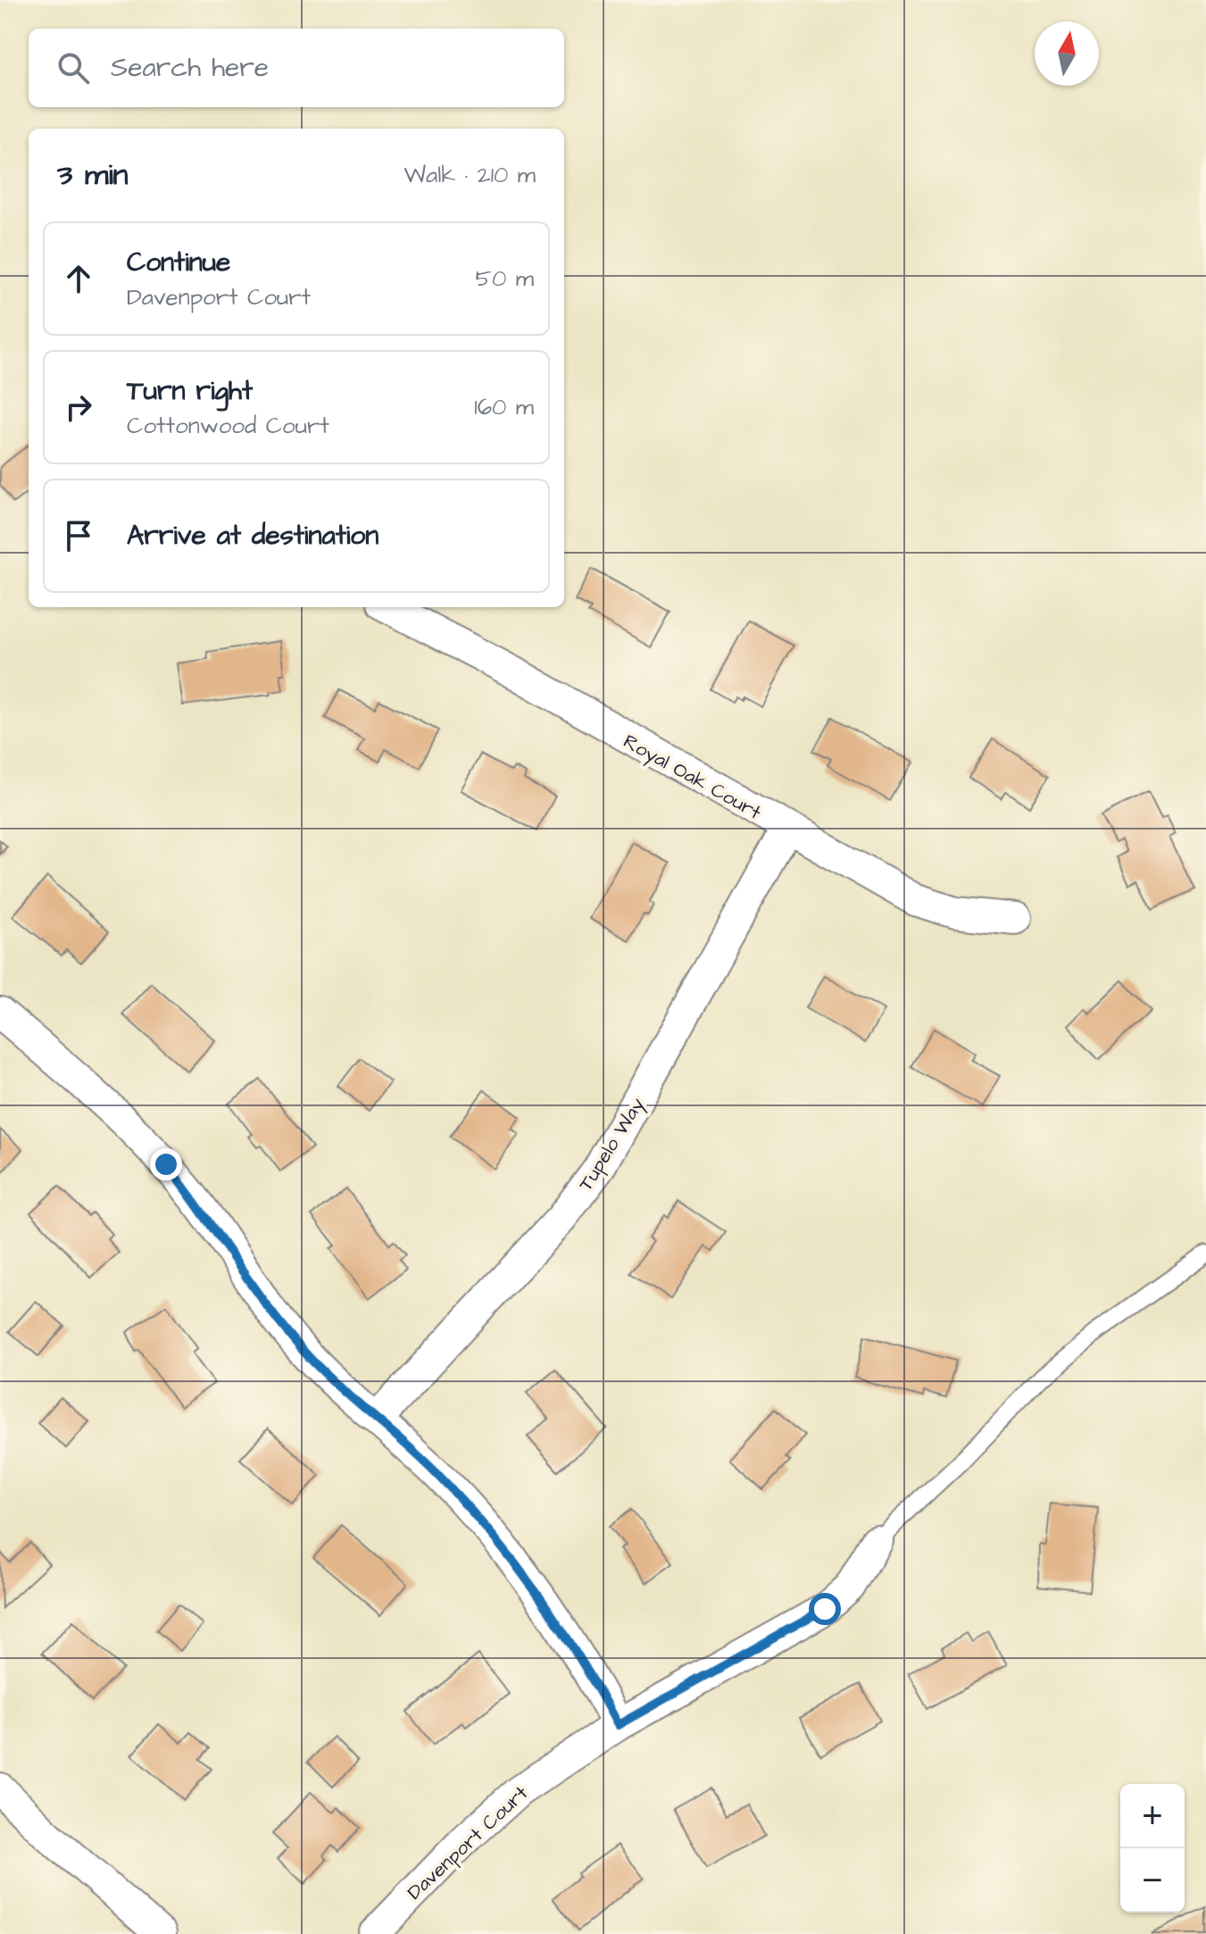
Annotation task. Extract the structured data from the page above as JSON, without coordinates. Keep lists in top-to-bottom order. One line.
{"streets":{"street":["Royal Oak Court","Tupelo Way","Davenport Court"]},"crossings":[["Royal Oak Court","Tupelo Way"]],"north":"top","page":{"search":"Search here","heading":["3 min","Walk · 210 m"],"list":[["Continue","Davenport Court","50 m"],["Turn right","Cottonwood Court","160 m"],"Arrive at destination"],"map_buttons":["+","−"]}}
